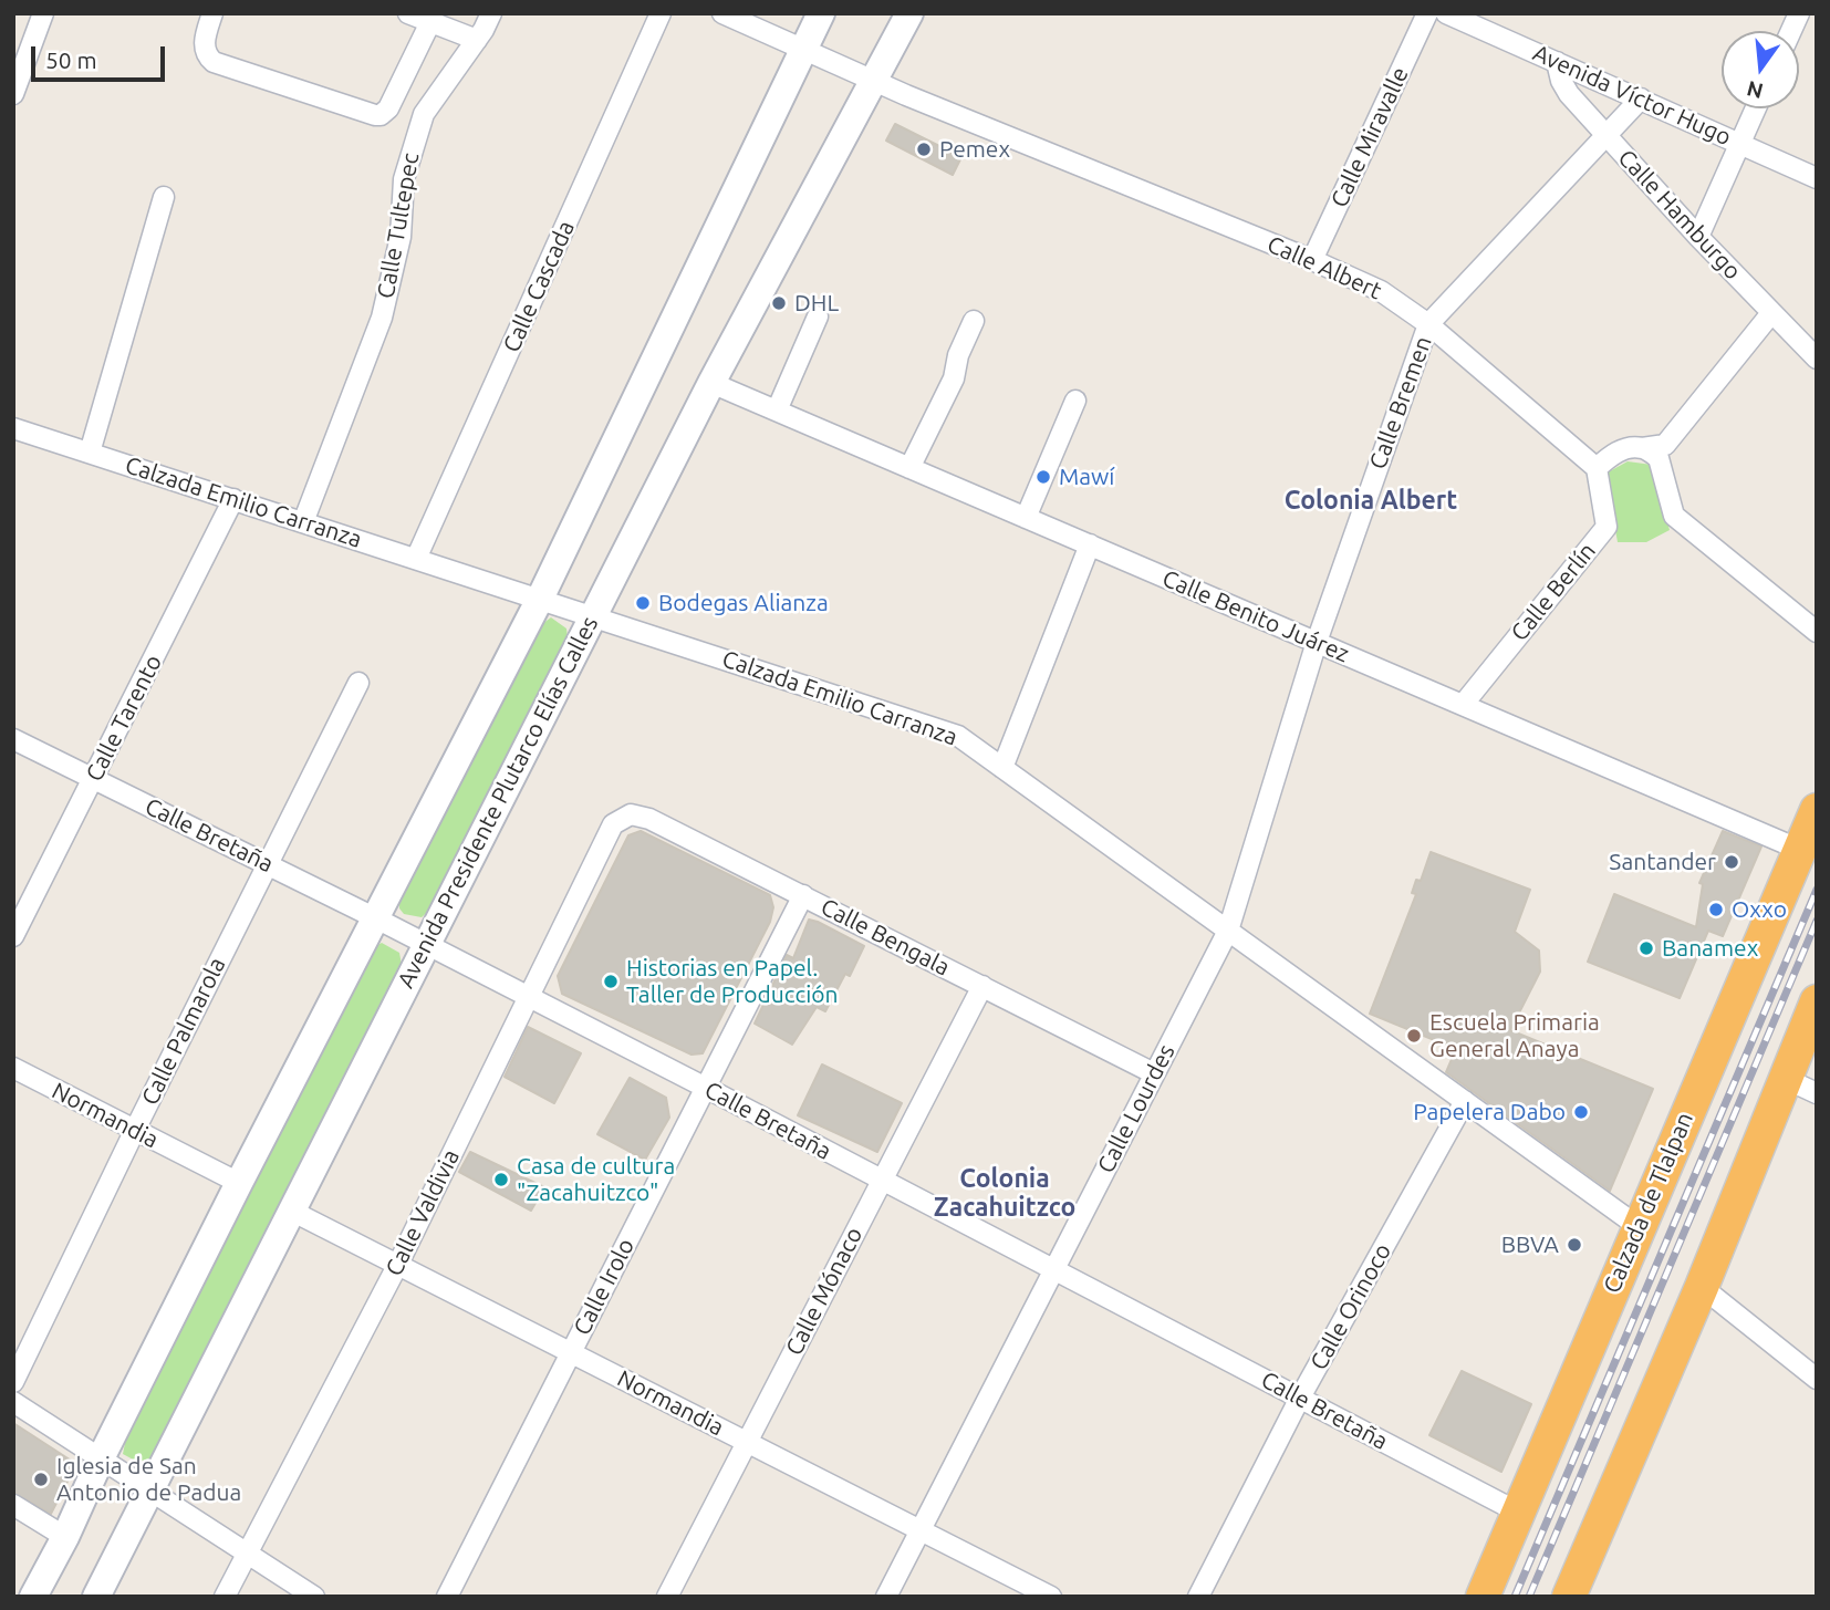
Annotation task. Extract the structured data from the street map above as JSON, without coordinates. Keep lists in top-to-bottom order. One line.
{"streets":{"highway":["Calzada de Tlalpan"],"main road":["Avenida Presidente Plutarco Elías Calles"],"street":["Avenida Víctor Hugo","Calle Miravalle","Calle Hamburgo","Calle Tultepec","Calle Albert","Calle Cascada","Calle Bremen","Calzada Emilio Carranza","Calle Berlín","Calle Benito Juárez","Calle Tarento","Calle Bretaña","Calle Bengala","Calle Palmarola","Calle Lourdes","Normandia","Calle Valdivia","Calle Irolo","Calle Mónaco","Calle Orinoco"]},"crossings":[["Avenida Víctor Hugo","Calle Hamburgo"],["Avenida Víctor Hugo","Calle Bremen"],["Calle Miravalle","Calle Albert"],["Calle Hamburgo","Calle Bremen"],["Calle Tultepec","Calzada Emilio Carranza"],["Calle Albert","Calle Bremen"],["Calle Albert","Calle Berlín"],["Calle Albert","Avenida Presidente Plutarco Elías Calles"],["Calle Cascada","Calzada Emilio Carranza"],["Calle Bremen","Calle Benito Juárez"],["Calle Bremen","Calle Lourdes"],["Calzada Emilio Carranza","Calle Tarento"],["Calzada Emilio Carranza","Avenida Presidente Plutarco Elías Calles"],["Calzada Emilio Carranza","Calle Lourdes"],["Calzada Emilio Carranza","Calzada de Tlalpan"],["Calzada Emilio Carranza","Calle Orinoco"],["Calle Berlín","Calle Benito Juárez"],["Calle Benito Juárez","Avenida Presidente Plutarco Elías Calles"],["Calle Benito Juárez","Calle Lourdes"],["Calle Benito Juárez","Calzada de Tlalpan"],["Calle Tarento","Calle Bretaña"],["Avenida Presidente Plutarco Elías Calles","Calle Bretaña"],["Avenida Presidente Plutarco Elías Calles","Normandia"],["Calle Bretaña","Calle Palmarola"],["Calle Bretaña","Calle Lourdes"],["Calle Bretaña","Calzada de Tlalpan"],["Calle Bretaña","Calle Valdivia"],["Calle Bretaña","Calle Irolo"],["Calle Bretaña","Calle Mónaco"],["Calle Bretaña","Calle Orinoco"],["Calle Bengala","Calle Lourdes"],["Calle Bengala","Calle Valdivia"],["Calle Bengala","Calle Irolo"],["Calle Bengala","Calle Mónaco"],["Calle Palmarola","Normandia"],["Calle Lourdes","Normandia"],["Normandia","Calle Valdivia"],["Normandia","Calle Irolo"],["Normandia","Calle Mónaco"]],"districts":["Colonia Albert","Colonia Zacahuitzco"],"places":["Pemex","DHL","Mawí","Bodegas Alianza","Santander","Oxxo","Banamex","Historias en Papel. Taller de Producción","Escuela Primaria General Anaya","Papelera Dabo","Casa de cultura \"Zacahuitzco\"","BBVA","Iglesia de San Antonio de Padua"],"scale_bar":"50 m","north":"bottom"}
